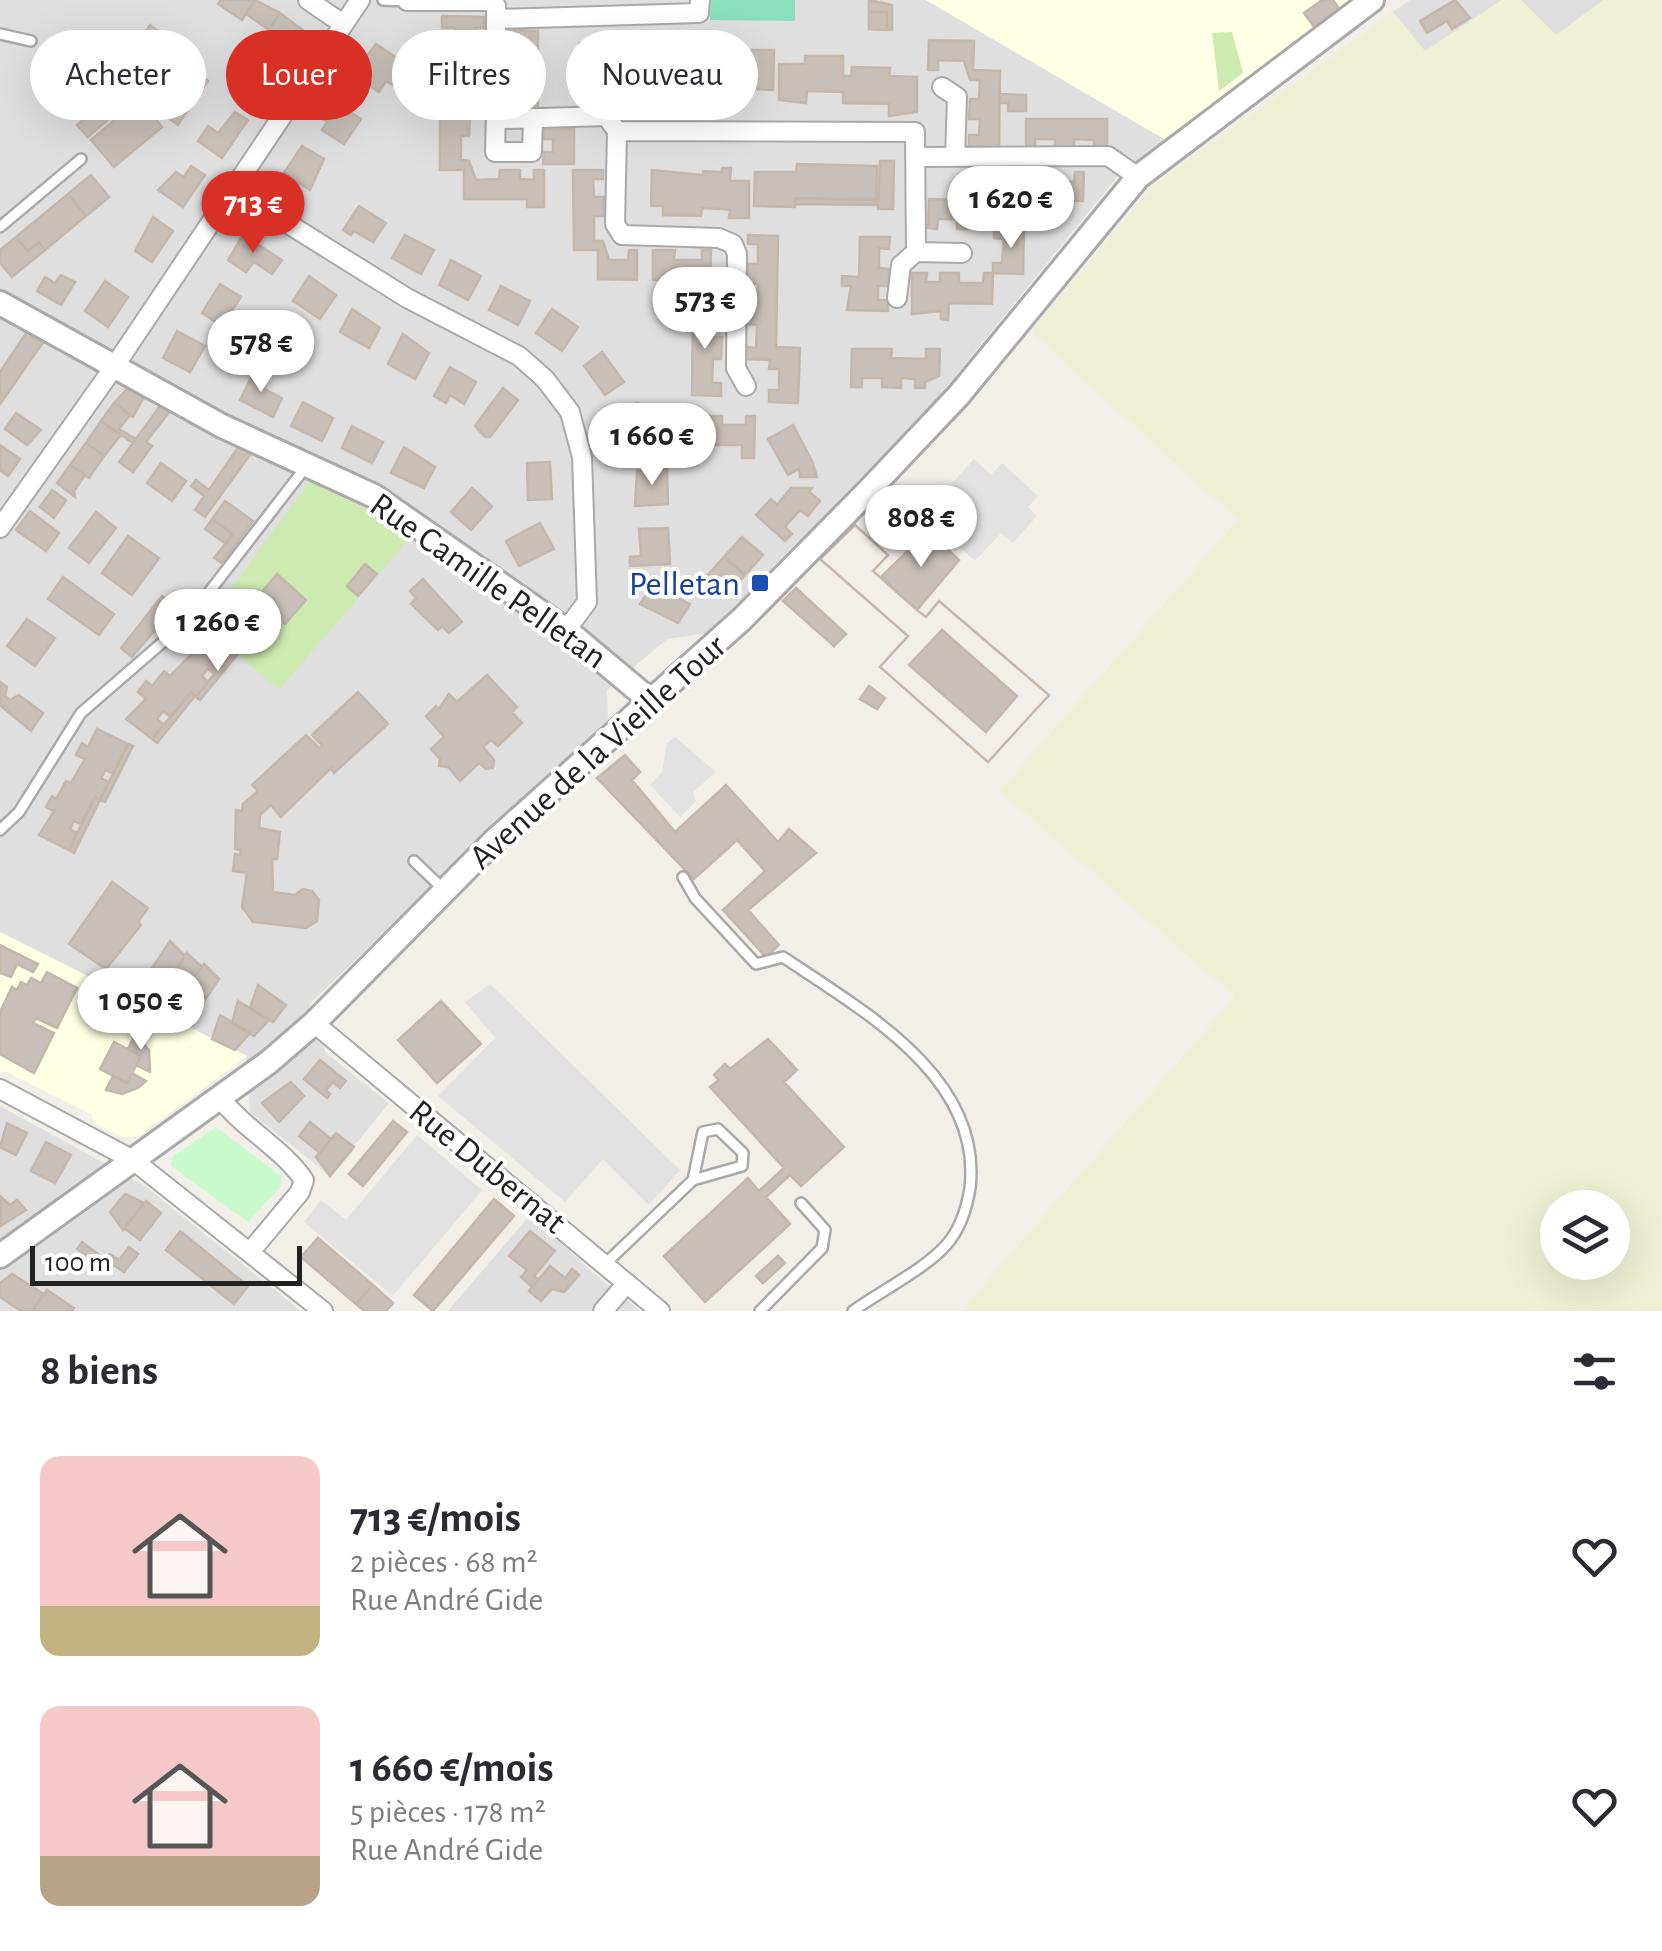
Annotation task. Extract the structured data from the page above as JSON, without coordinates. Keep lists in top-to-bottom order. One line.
{"streets":{"street":["Rue Camille Pelletan","Avenue de la Vieille Tour","Rue Dubernat"]},"crossings":[["Rue Camille Pelletan","Avenue de la Vieille Tour"],["Avenue de la Vieille Tour","Rue Dubernat"]],"places":{"transit":["Pelletan"]},"scale_bar":"100 m","page":{"chip":["Acheter","Louer","Filtres","Nouveau"],"price":["1 620 €","713 €","573 €","578 €","1 660 €","808 €","1 260 €","1 050 €"],"scale":"100 m","heading":"8 biens","list":[{"name":"713 €/mois","note":"2 pièces · 68 m² · Rue André Gide"},{"name":"1 660 €/mois","note":"5 pièces · 178 m² · Rue André Gide"}]}}
